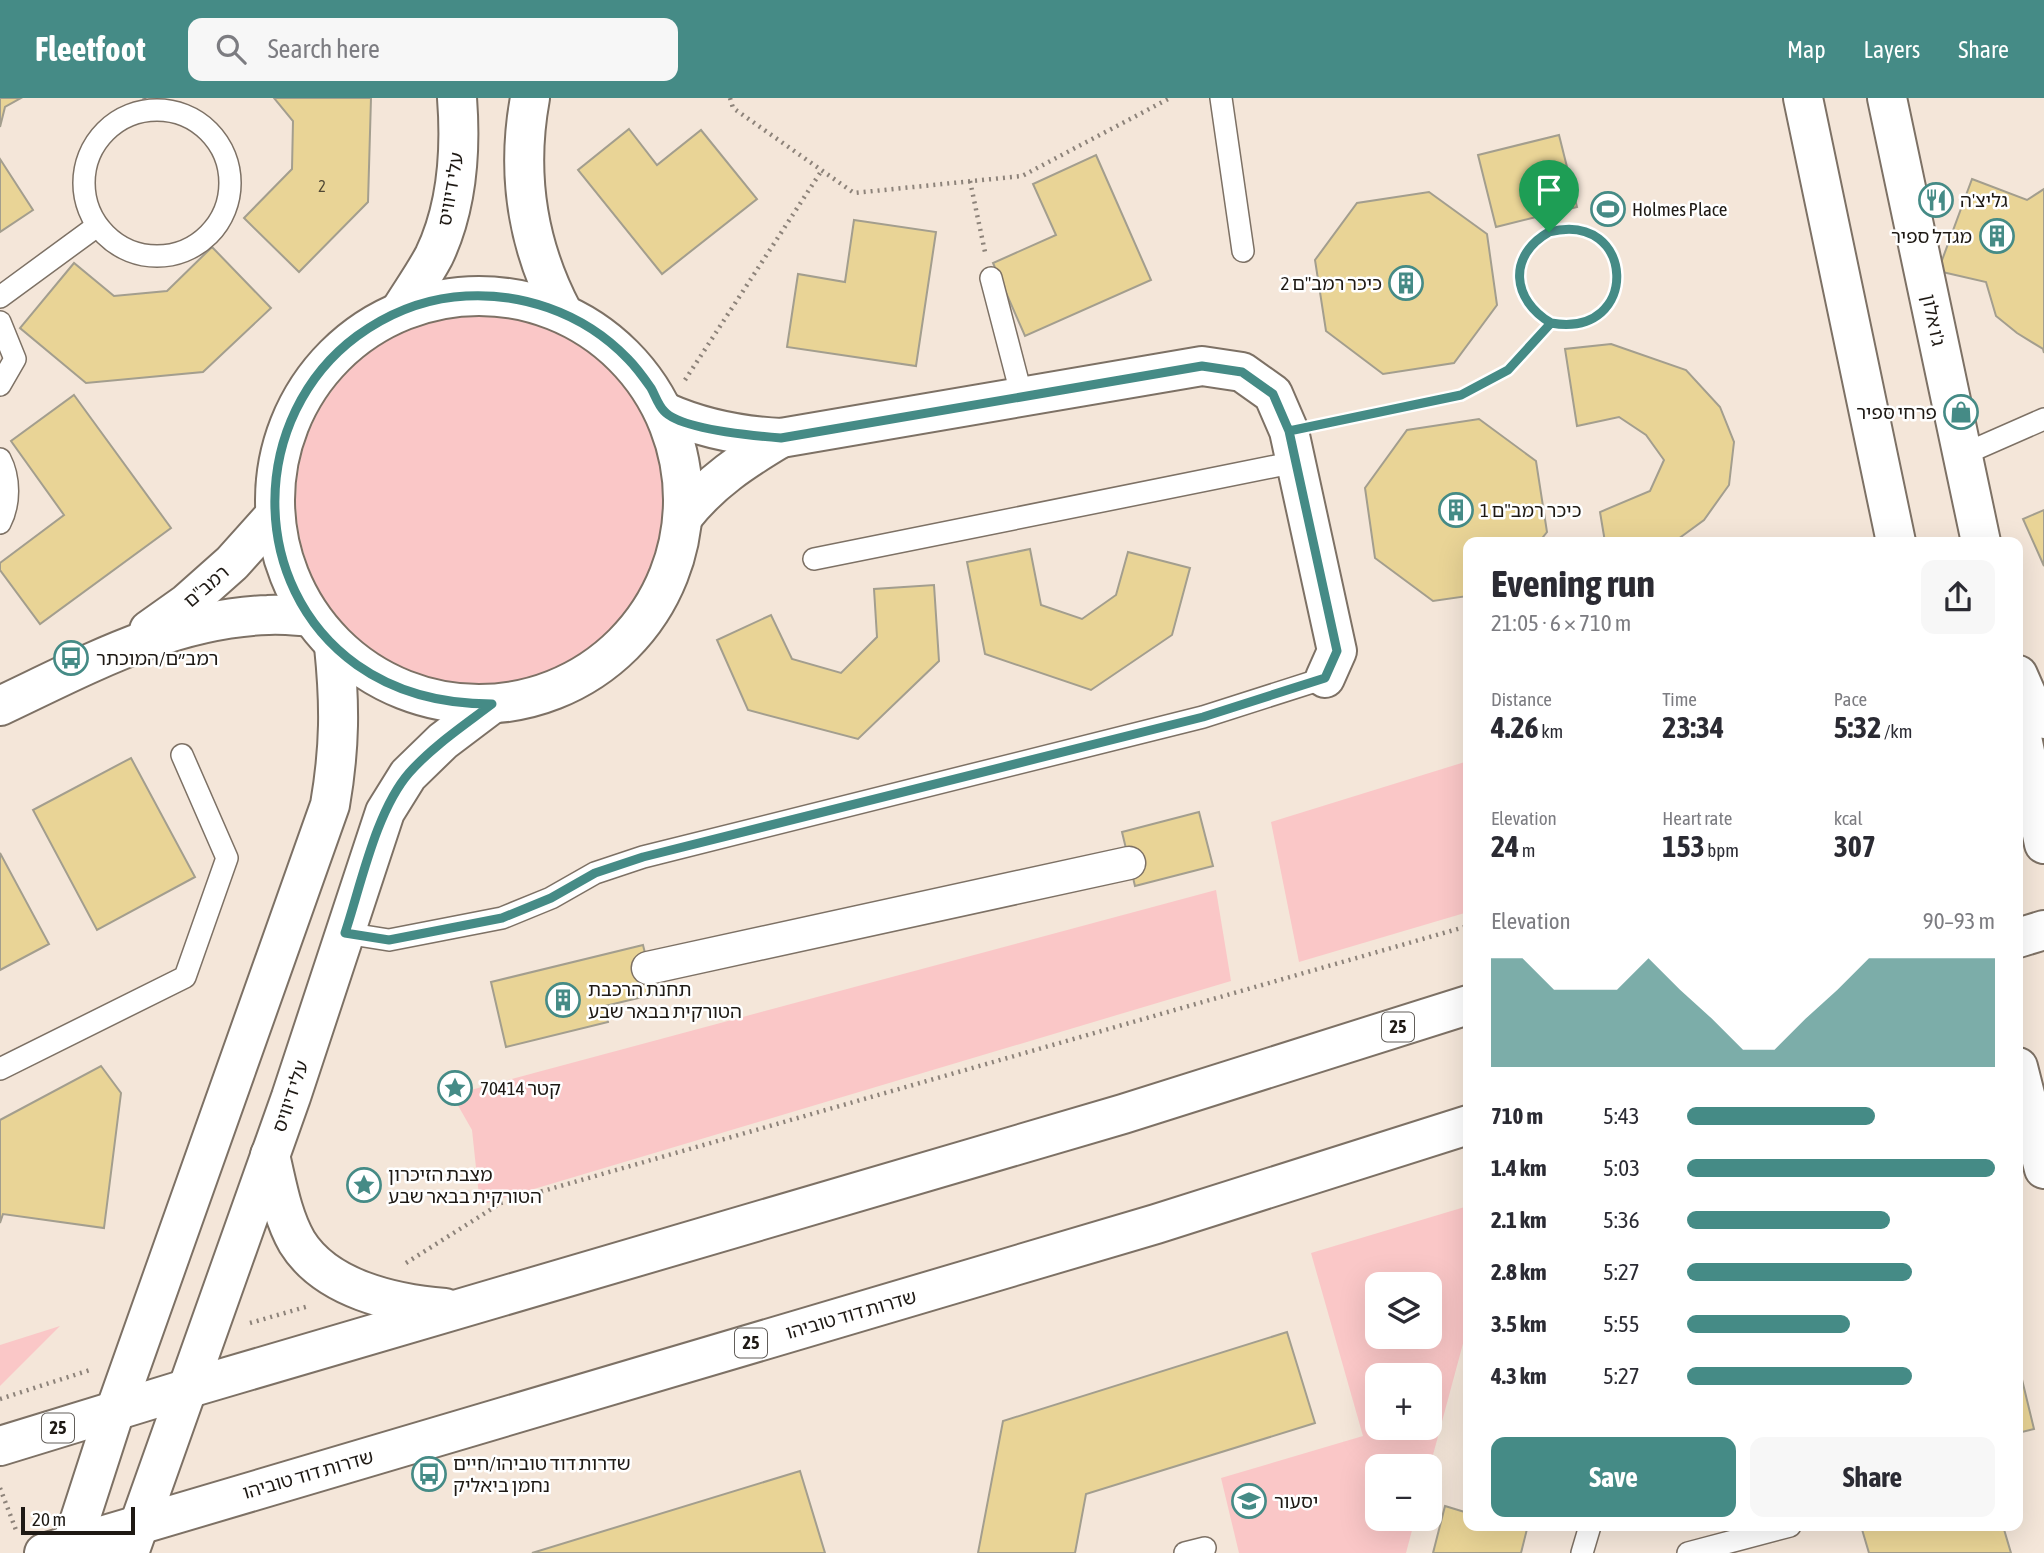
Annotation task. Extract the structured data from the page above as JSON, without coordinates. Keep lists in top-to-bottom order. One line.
{"streets":{"main road":["עלי דיוויס","ג'ו אלון","רמב\"ם","25","שדרות דוד טוביהו"]},"crossings":[["עלי דיוויס","25"],["עלי דיוויס","שדרות דוד טוביהו"]],"places":{"restaurant":["גליצ'ה"],"sports":["Holmes Place"],"building":["מגדל ספיר","כיכר רמב\"ם 2","כיכר רמב\"ם 1","תחנת הרכבת הטורקית בבאר שבע"],"shop":["פרחי ספיר"],"bus stop":["רמב״ם/המוכתר","שדרות דוד טוביהו/חיים נחמן ביאליק"],"place":["קטר 70414","מצבת הזיכרון הטורקית בבאר שבע"],"school or university":["יסעור"]},"house_numbers":["2"],"scale_bar":"20 m","page":{"header":"Fleetfoot","search":"Search here","nav":["Map","Layers","Share"],"heading":["Evening run","21:05 · 6 × 710 m"],"stats":[["Distance","4.26 km"],["Time","23:34"],["Pace","5:32 /km"],["Elevation","24 m"],["Heart rate","153 bpm"],["kcal","307"]],"chart":["Elevation","90–93 m"],"list":[{"name":"710 m","note":"5:43"},{"name":"1.4 km","note":"5:03"},{"name":"2.1 km","note":"5:36"},{"name":"2.8 km","note":"5:27"},{"name":"3.5 km","note":"5:55"},{"name":"4.3 km","note":"5:27"}],"map_buttons":["+","−"],"buttons":["Save","Share"],"scale":"20 m"}}
